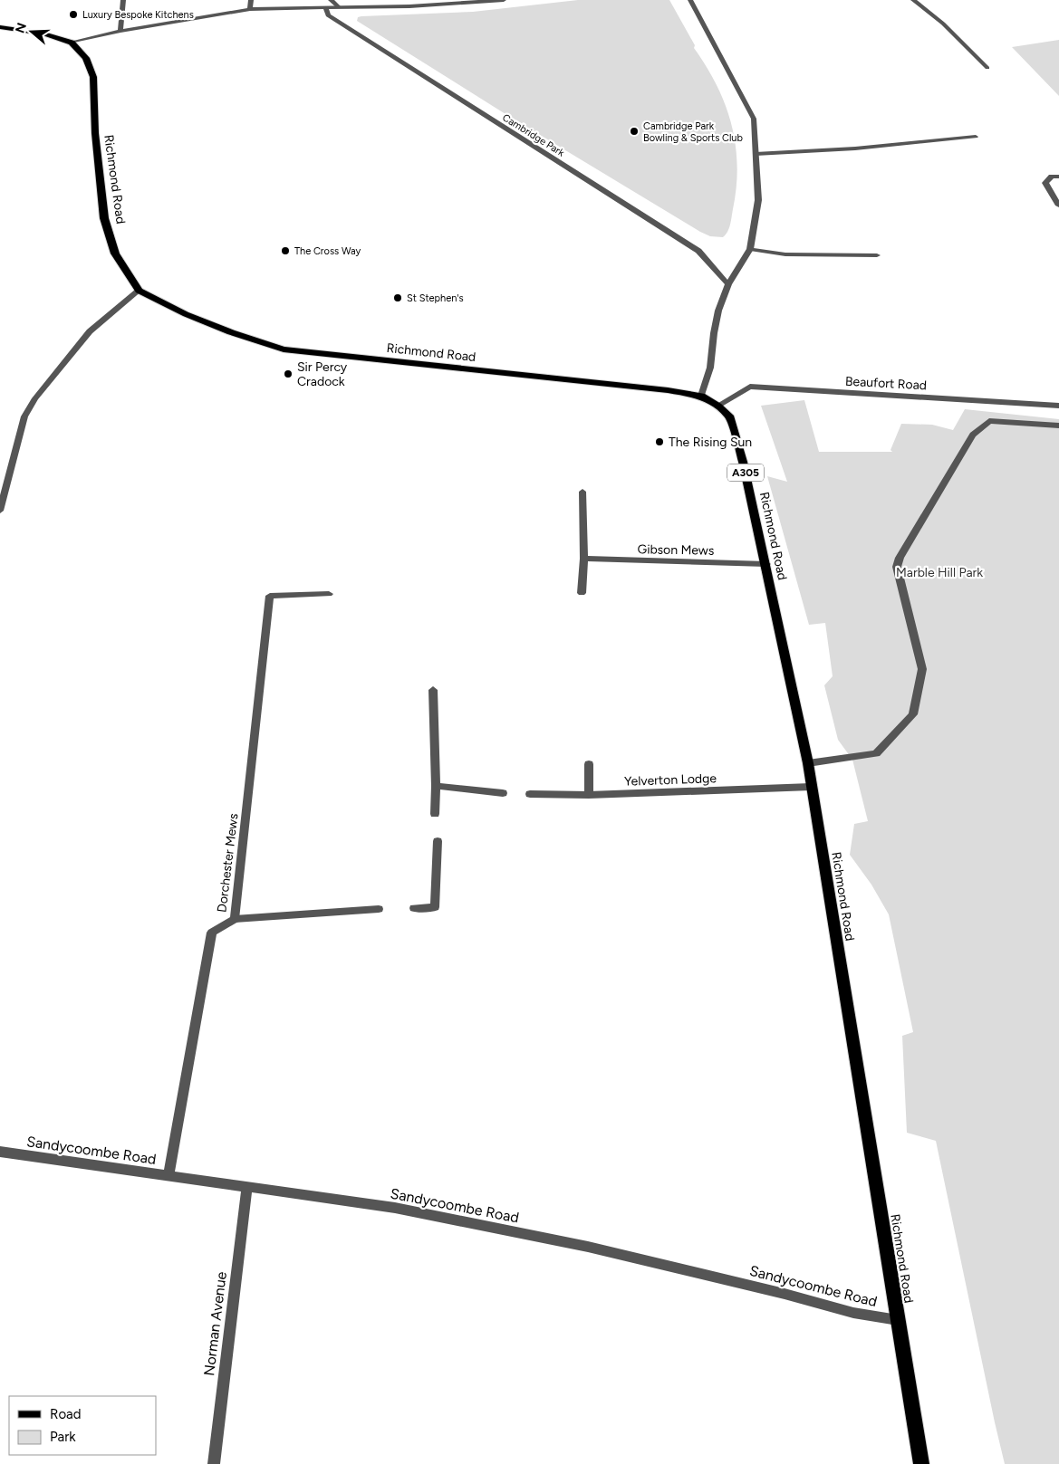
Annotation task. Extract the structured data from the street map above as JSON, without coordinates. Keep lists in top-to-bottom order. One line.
{"streets":{"main road":["Richmond Road","A305"],"street":["Cambridge Park","Beaufort Road","Gibson Mews","Yelverton Lodge","Dorchester Mews","Sandycoombe Road","Norman Avenue"]},"crossings":[["Richmond Road","Beaufort Road"],["Richmond Road","Gibson Mews"],["Richmond Road","Yelverton Lodge"],["Richmond Road","Sandycoombe Road"],["Dorchester Mews","Sandycoombe Road"],["Sandycoombe Road","Norman Avenue"]],"parks":["Marble Hill Park"],"places":["Luxury Bespoke Kitchens","Cambridge Park Bowling & Sports Club","The Cross Way","St Stephen's","Sir Percy Cradock","The Rising Sun"],"legend":["Road","Park"],"north":"left"}
